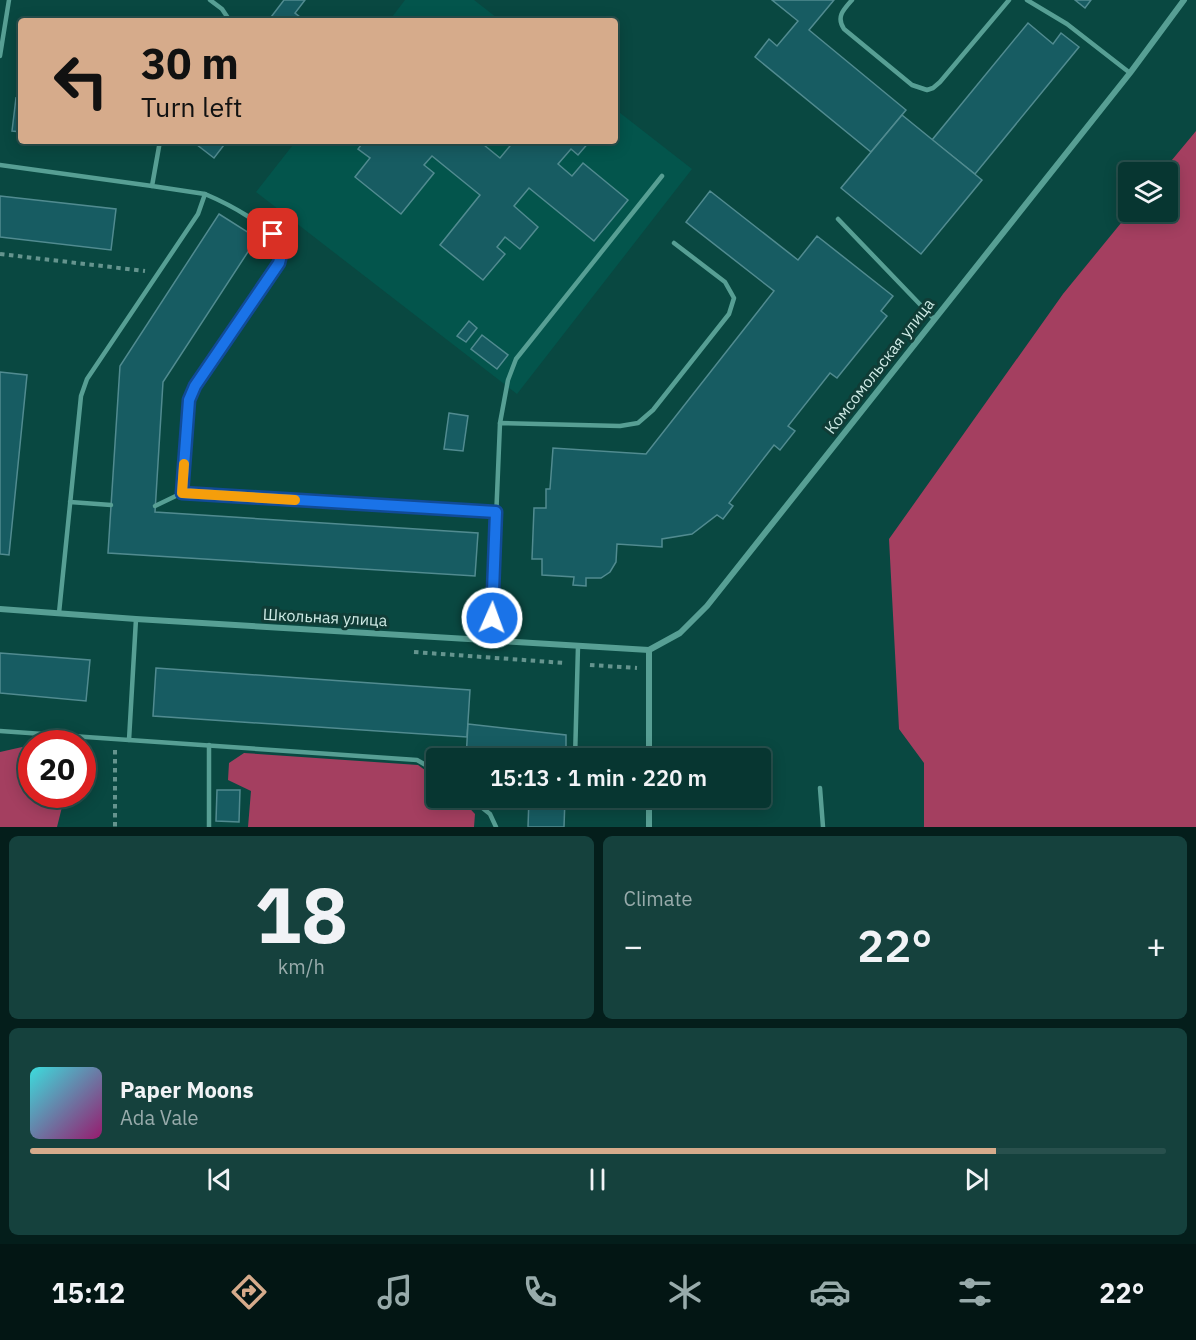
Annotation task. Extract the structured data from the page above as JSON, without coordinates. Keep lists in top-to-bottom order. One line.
{"streets":{"street":["Комсомольская улица","Школьная улица"]},"crossings":[["Комсомольская улица","Школьная улица"]],"page":{"turn":["30 m","Turn left"],"limit":"20","trip":"15:13 · 1 min · 220 m","tile":[["18","km/h"],"Climate"],"heat":["−","22°","+"],"song":["Paper Moons","Ada Vale"],"tabs":["15:12","22°"]}}
